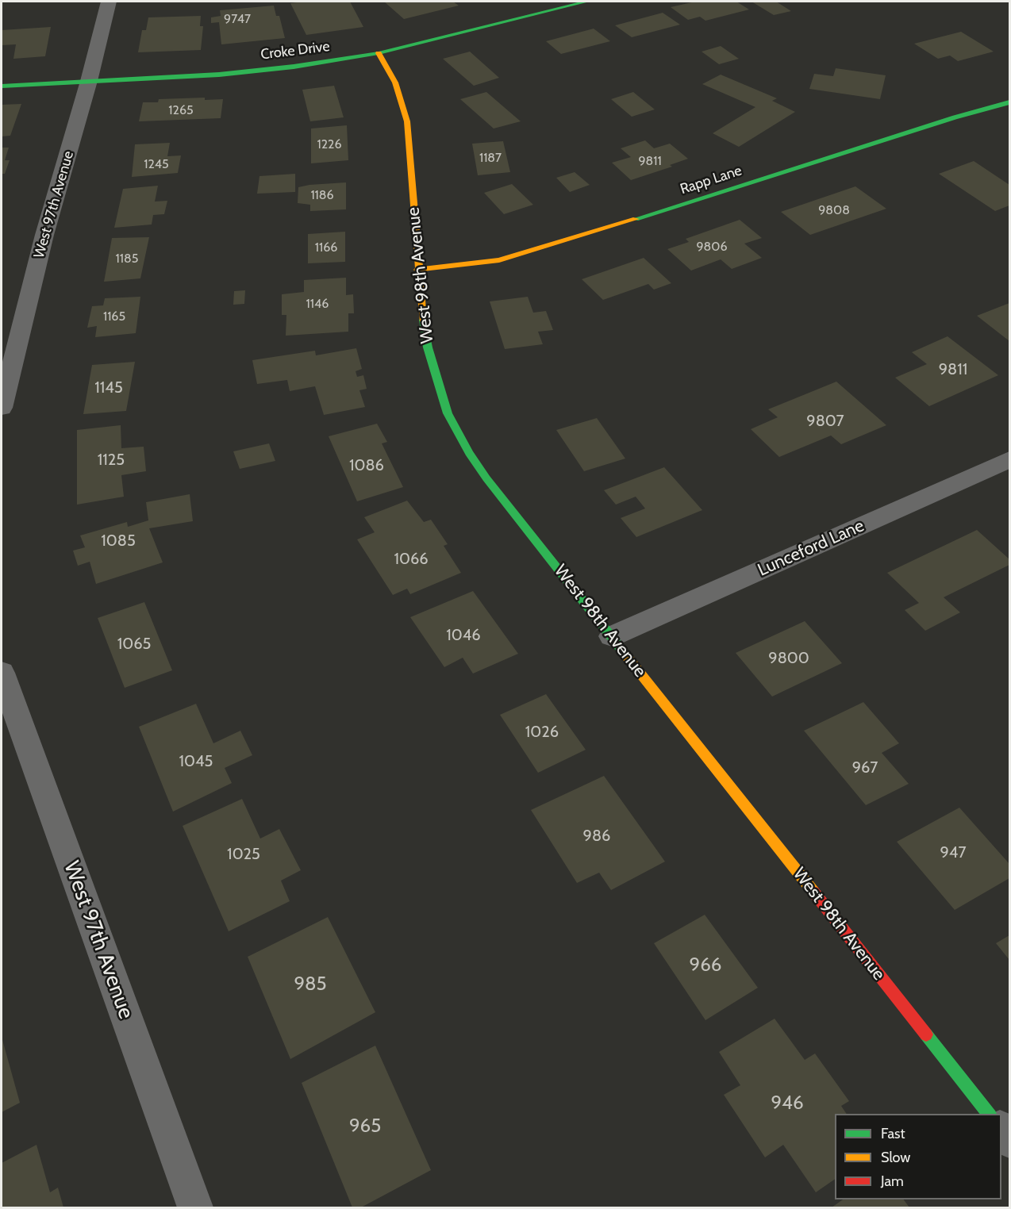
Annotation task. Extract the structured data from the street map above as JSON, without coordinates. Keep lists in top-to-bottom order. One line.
{"streets":{"street":["Croke Drive","Rapp Lane","West 97th Avenue","West 98th Avenue","Lunceford Lane"]},"crossings":[["Croke Drive","West 97th Avenue"],["Croke Drive","West 98th Avenue"],["Rapp Lane","West 98th Avenue"],["West 98th Avenue","Lunceford Lane"]],"house_numbers":["9747","1265","1226","1187","9811","1245","1186","9808","9806","1166","1185","1146","1165","9811","1145","9807","1125","1086","1085","1066","1046","1065","9800","1026","1045","967","986","947","1025","966","985","946","965"],"legend":["Fast","Slow","Jam"]}
